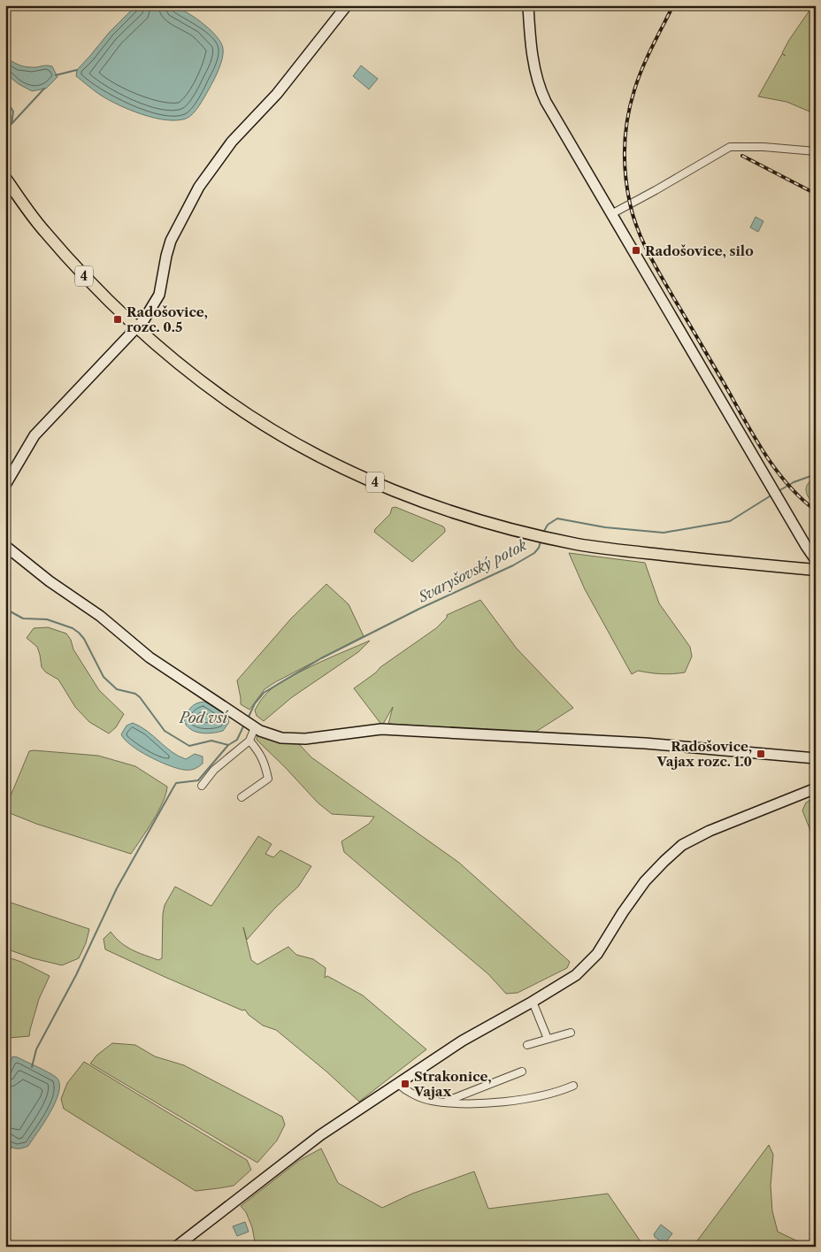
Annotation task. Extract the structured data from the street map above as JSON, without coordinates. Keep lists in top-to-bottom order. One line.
{"streets":{"main road":["4"]},"water":["Svaryšovský potok","Pod vsí"],"places":{"transit":["Radošovice, silo","Radošovice, rozc. 0.5","Radošovice, Vajax rozc. 1.0","Strakonice, Vajax"]}}
